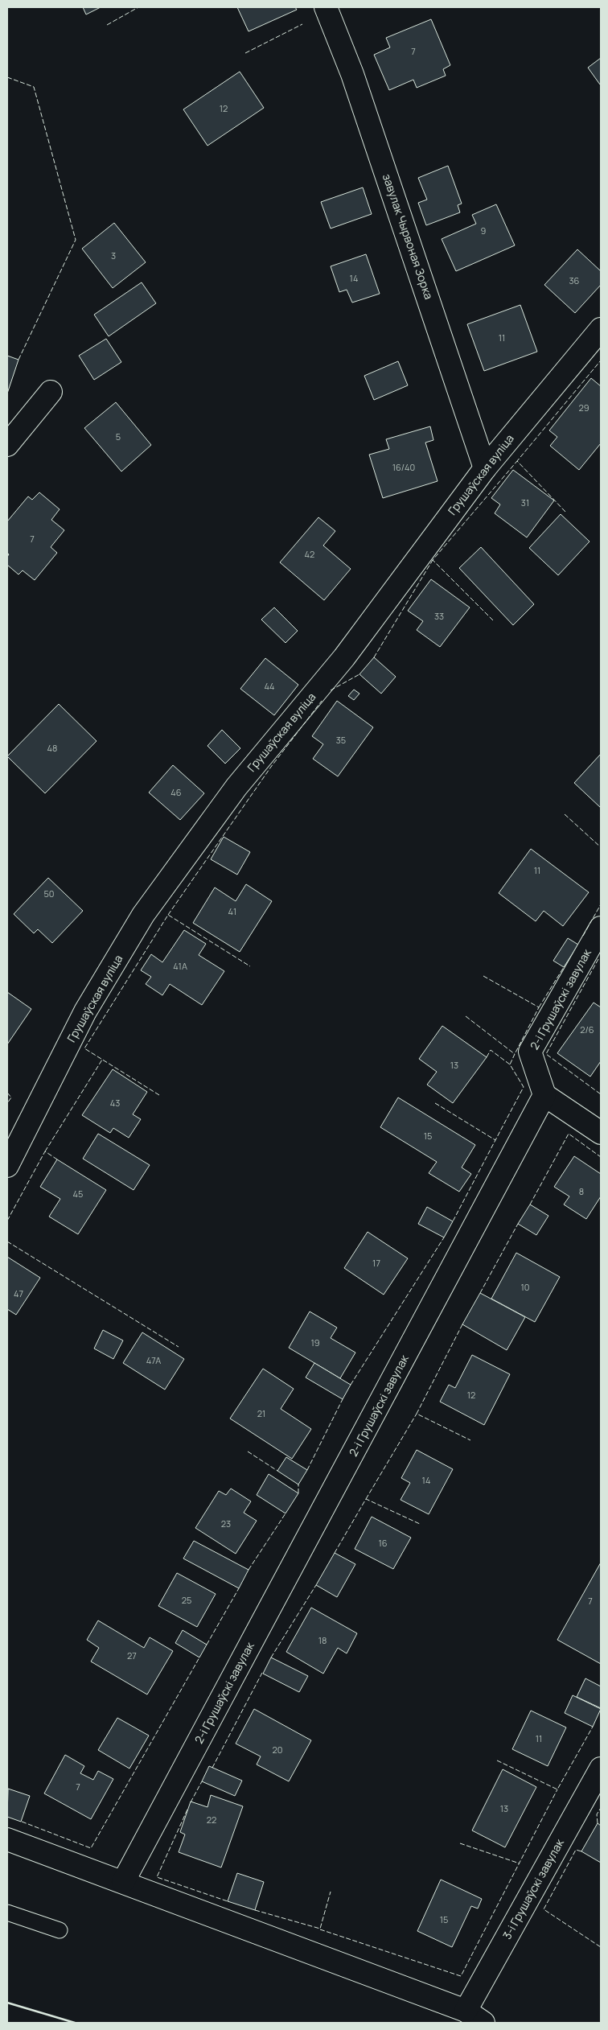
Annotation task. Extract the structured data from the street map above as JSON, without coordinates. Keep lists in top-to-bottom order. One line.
{"streets":{"street":["завулак Чырвоная Зорка","Грушаўская вуліца","2-і Грушаўскі завулак","3-і Грушаўскі завулак"]},"crossings":[["завулак Чырвоная Зорка","Грушаўская вуліца"]],"house_numbers":["7","12","9","3","14","36","11","29","5","16/40","31","7","42","33","44","35","48","46","11","50","41","41А","2/6","13","43","15","8","45","17","10","47","19","47А","12","21","14","23","16","25","7","18","27","11","20","7","13","22","15"]}
